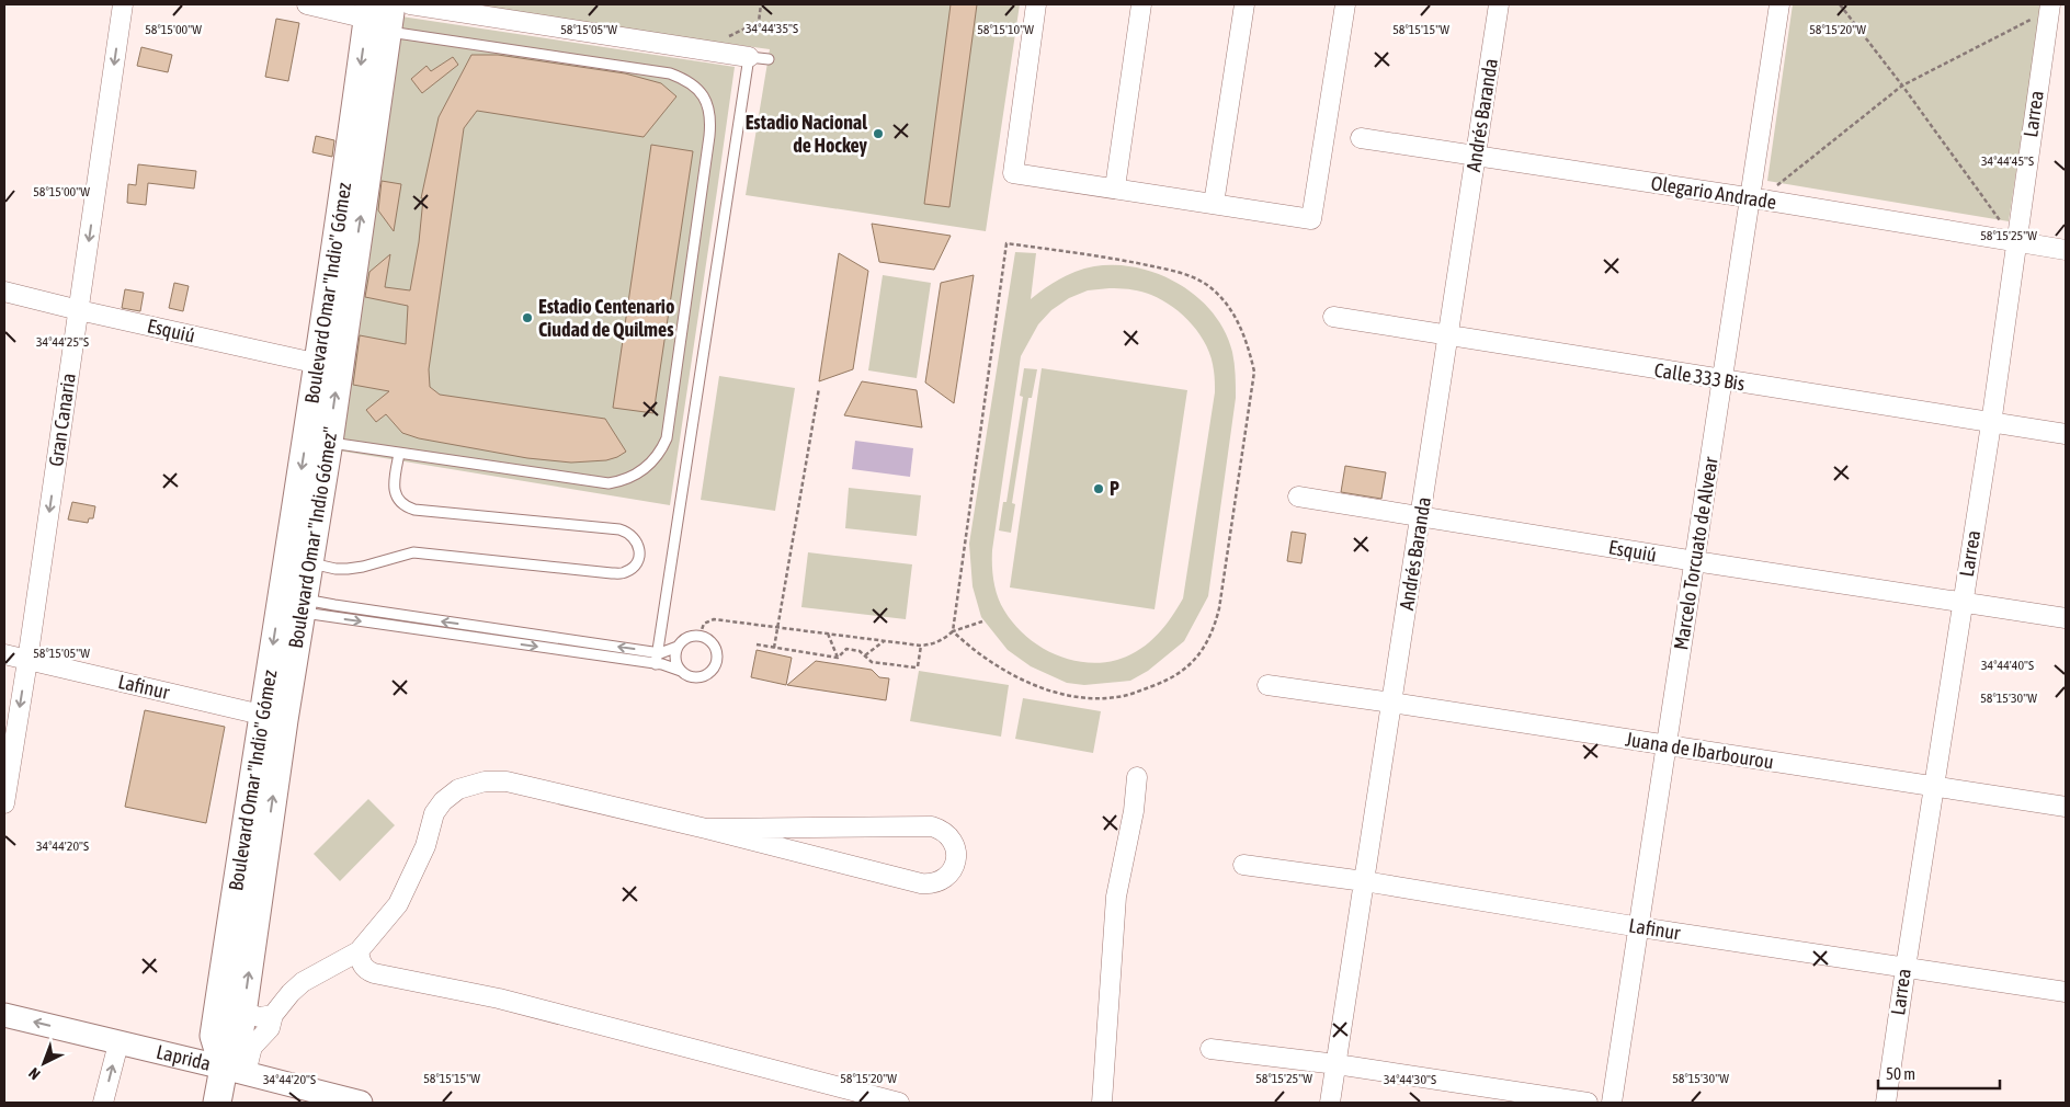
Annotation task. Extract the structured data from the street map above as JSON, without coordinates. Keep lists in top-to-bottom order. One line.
{"streets":{"main road":["Boulevard Omar \"Indio\" Gómez","Boulevard Omar \"Indio Gómez\""],"street":["Larrea","Andrés Baranda","Olegario Andrade","Esquiú","Calle 333 Bis","Gran Canaria","Marcelo Torcuato de Alvear","Lafinur","Juana de Ibarbourou","Laprida"]},"crossings":[["Larrea","Olegario Andrade"],["Larrea","Esquiú"],["Larrea","Calle 333 Bis"],["Larrea","Lafinur"],["Larrea","Juana de Ibarbourou"],["Andrés Baranda","Olegario Andrade"],["Andrés Baranda","Esquiú"],["Andrés Baranda","Calle 333 Bis"],["Andrés Baranda","Lafinur"],["Andrés Baranda","Juana de Ibarbourou"],["Olegario Andrade","Marcelo Torcuato de Alvear"],["Boulevard Omar \"Indio\" Gómez","Esquiú"],["Boulevard Omar \"Indio\" Gómez","Boulevard Omar \"Indio Gómez\""],["Boulevard Omar \"Indio\" Gómez","Lafinur"],["Boulevard Omar \"Indio\" Gómez","Laprida"],["Esquiú","Gran Canaria"],["Esquiú","Boulevard Omar \"Indio Gómez\""],["Esquiú","Marcelo Torcuato de Alvear"],["Calle 333 Bis","Marcelo Torcuato de Alvear"],["Gran Canaria","Lafinur"],["Boulevard Omar \"Indio Gómez\"","Lafinur"],["Boulevard Omar \"Indio Gómez\"","Laprida"],["Marcelo Torcuato de Alvear","Lafinur"],["Marcelo Torcuato de Alvear","Juana de Ibarbourou"]],"one_way":["Boulevard Omar \"Indio\" Gómez","Gran Canaria"],"places":["Estadio Nacional de Hockey","Estadio Centenario Ciudad de Quilmes","P"],"scale_bar":"50 m","north":"bottom left","coordinates":["34°44'35\"S","58°15'00\"W","58°15'05\"W","58°15'10\"W","58°15'15\"W","58°15'20\"W","34°44'45\"S","58°15'25\"W","34°44'25\"S","34°44'40\"S","58°15'30\"W","34°44'20\"S","34°44'30\"S"]}
